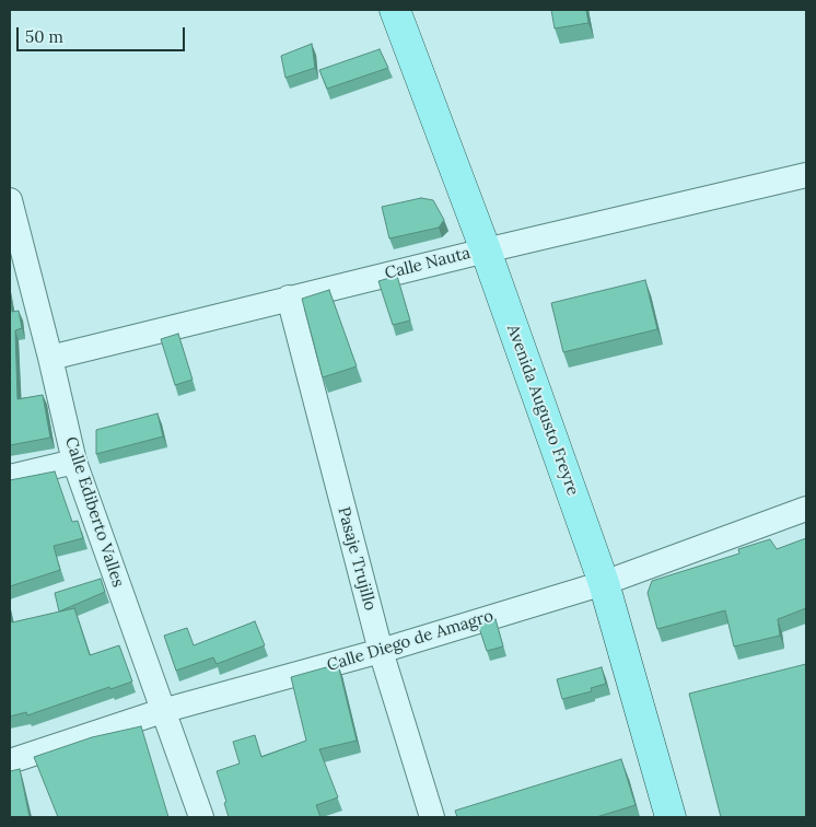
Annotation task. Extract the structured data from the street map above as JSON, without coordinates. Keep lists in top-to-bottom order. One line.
{"streets":{"main road":["Avenida Augusto Freyre"],"street":["Calle Nauta","Calle Ediberto Valles","Pasaje Trujillo","Calle Diego de Amagro"]},"crossings":[["Calle Nauta","Avenida Augusto Freyre"],["Calle Nauta","Calle Ediberto Valles"],["Calle Nauta","Pasaje Trujillo"],["Avenida Augusto Freyre","Calle Diego de Amagro"],["Calle Ediberto Valles","Calle Diego de Amagro"],["Pasaje Trujillo","Calle Diego de Amagro"]],"scale_bar":"50 m"}
